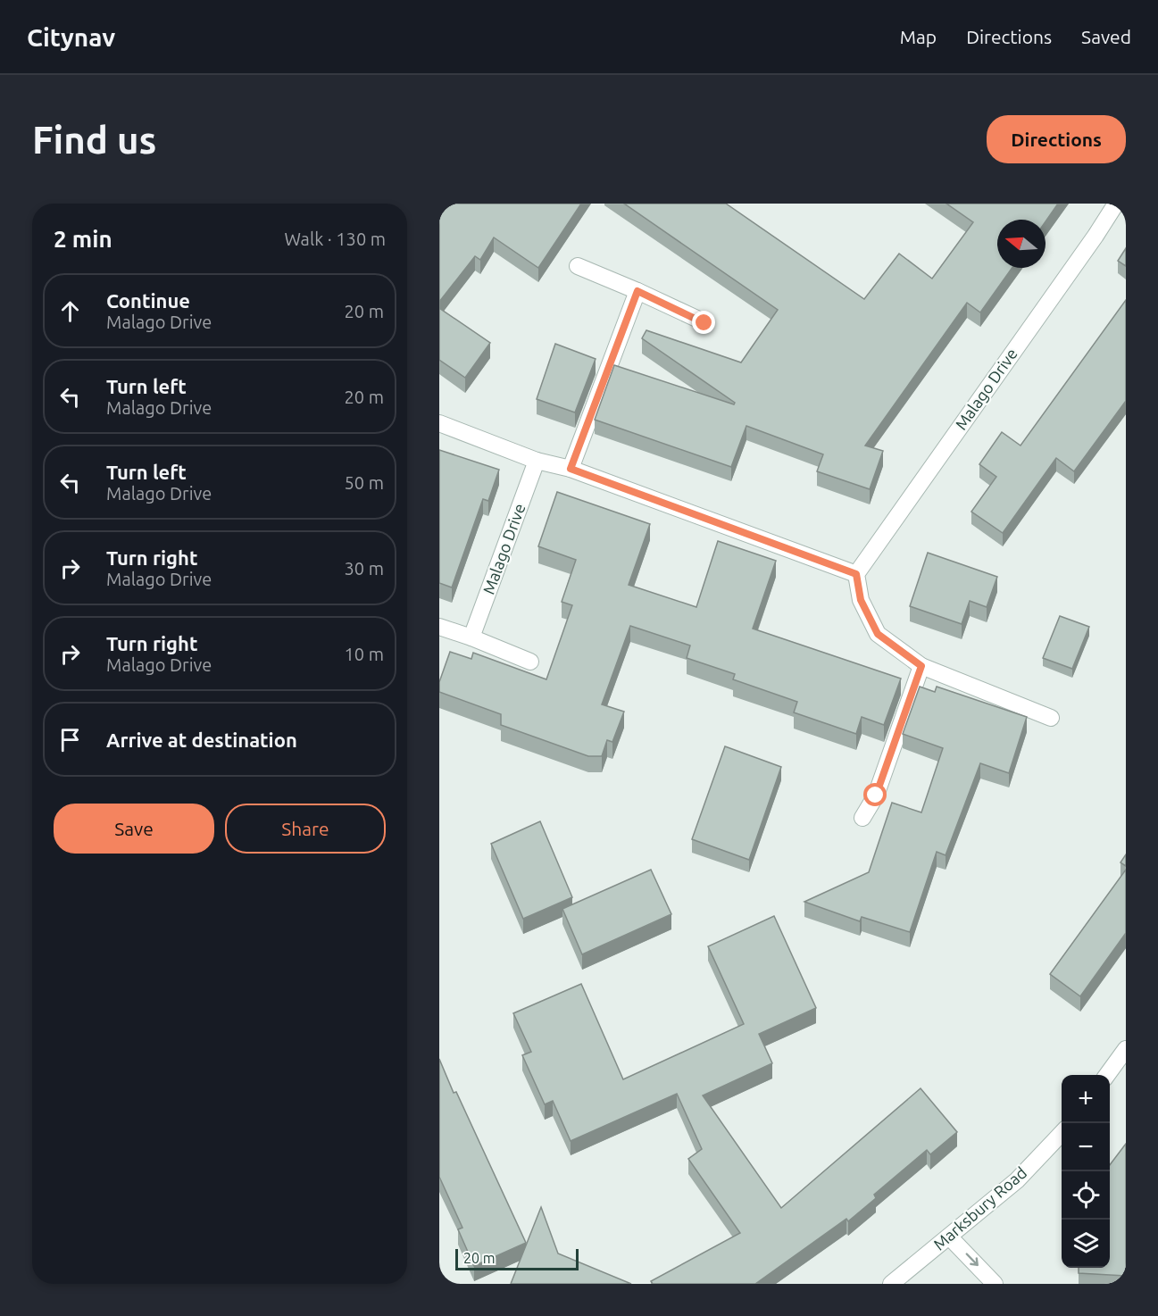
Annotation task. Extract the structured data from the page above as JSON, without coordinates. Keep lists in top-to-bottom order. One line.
{"streets":{"street":["Malago Drive","Marksbury Road"]},"scale_bar":"20 m","north":"left","page":{"header":"Citynav","nav":["Map","Directions","Saved"],"buttons":["Directions",["Save","Share"]],"title":"Find us","heading":["2 min","Walk · 130 m"],"list":[["Continue","Malago Drive","20 m"],["Turn left","Malago Drive","20 m"],["Turn left","Malago Drive","50 m"],["Turn right","Malago Drive","30 m"],["Turn right","Malago Drive","10 m"],"Arrive at destination"],"map_buttons":["+","−"],"scale":"20 m"}}
